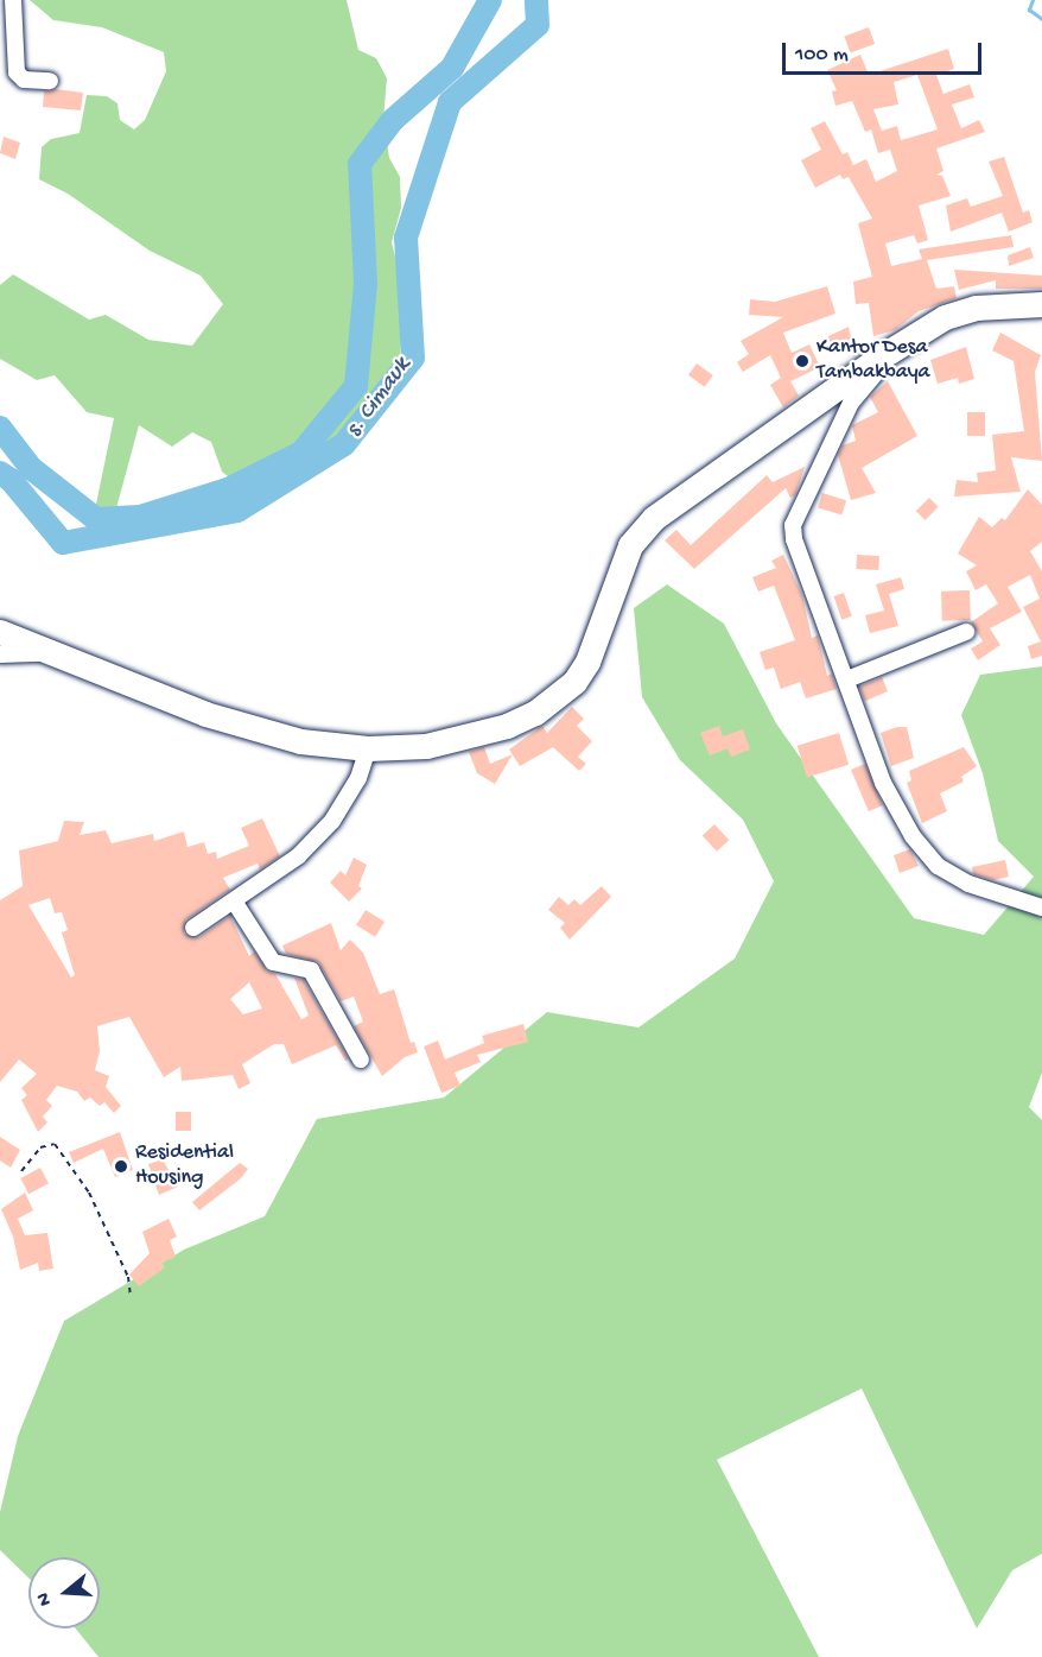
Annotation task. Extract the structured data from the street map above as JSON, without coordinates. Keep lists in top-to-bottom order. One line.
{"water":["s. Cimauk"],"places":["Kantor Desa Tambakbaya","Residential Housing"],"scale_bar":"100 m","north":"left"}
